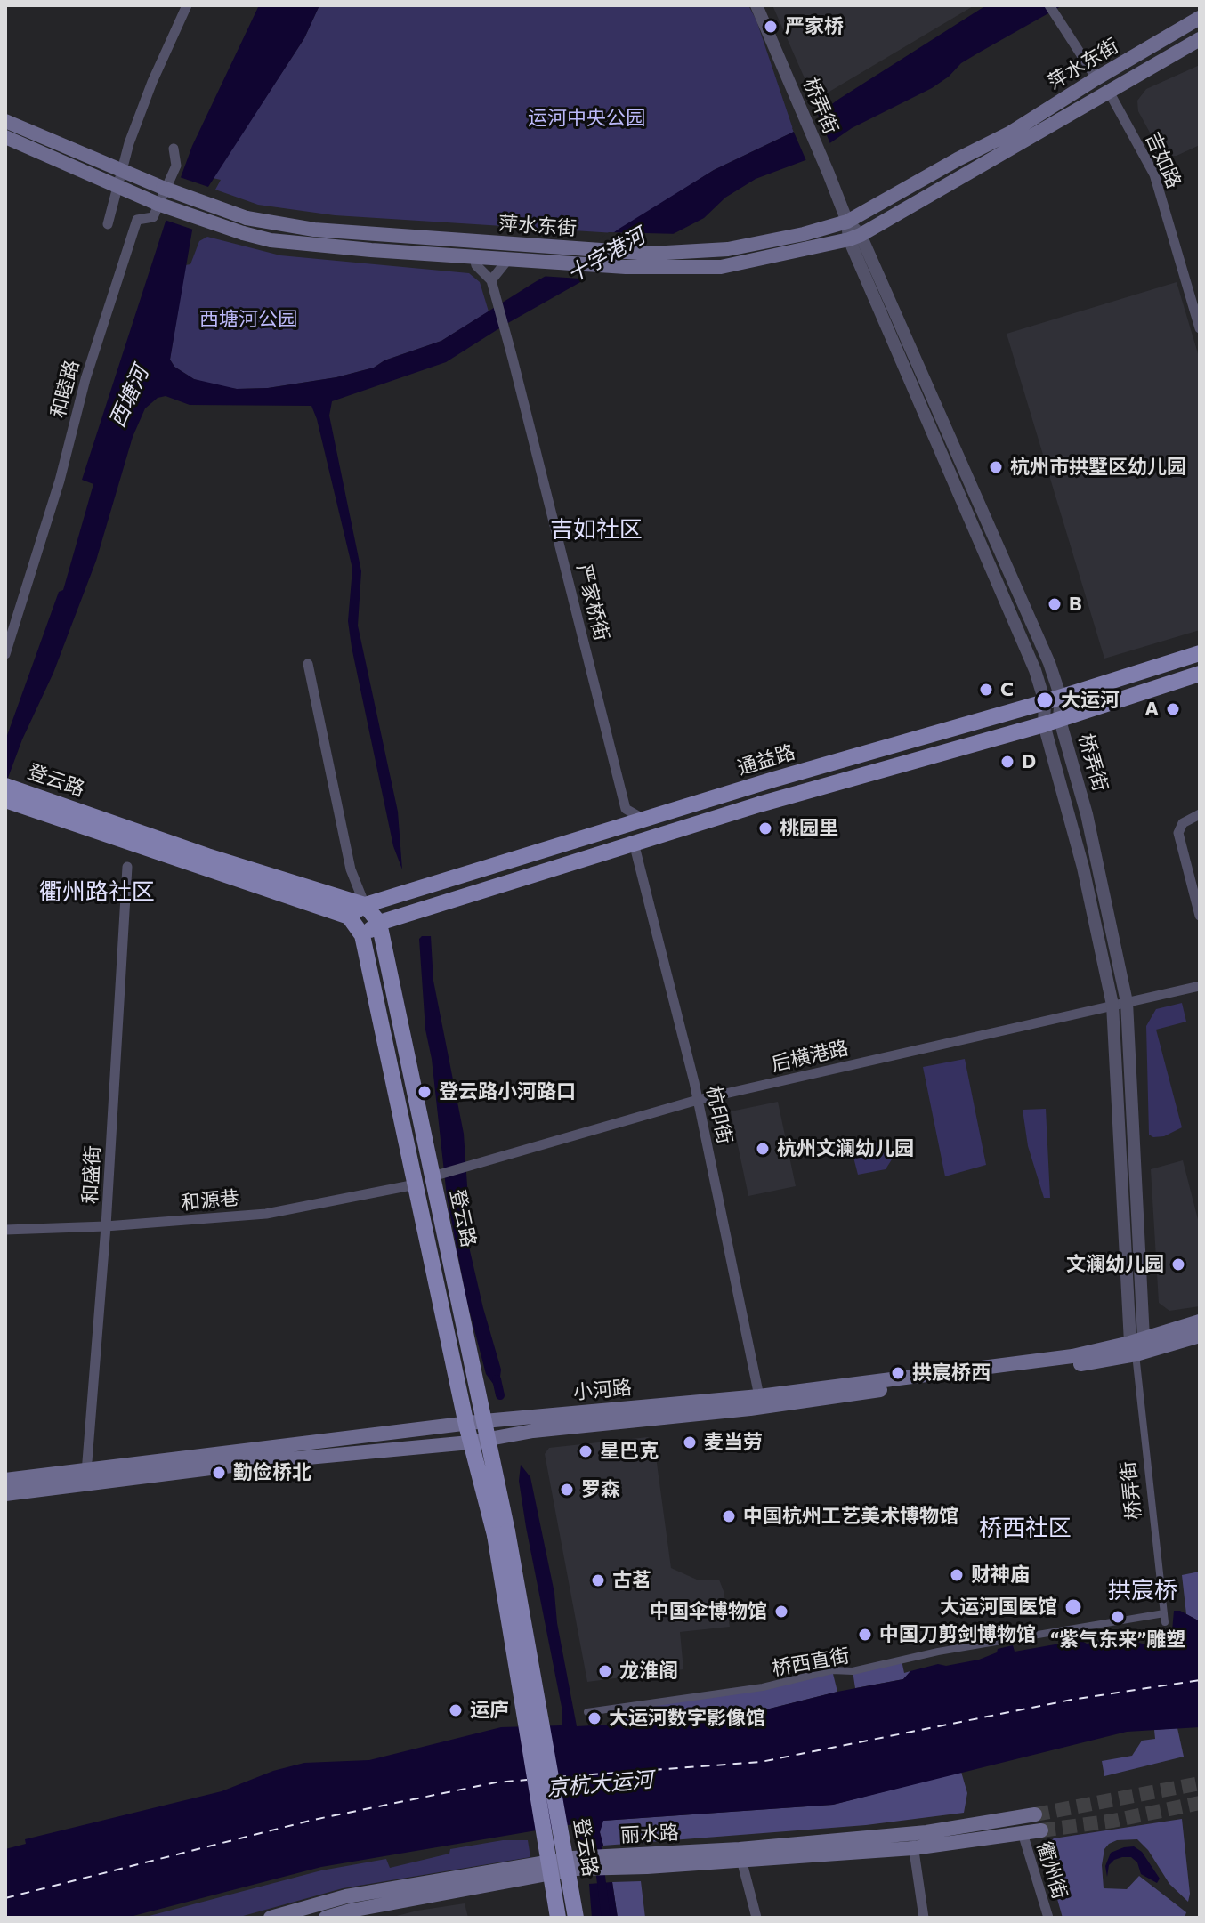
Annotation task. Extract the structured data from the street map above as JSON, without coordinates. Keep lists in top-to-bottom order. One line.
{"streets":{"main road":["萍水东街","通益路","登云路","小河路","丽水路"],"street":["桥弄街","吉如路","和睦路","严家桥街","后横港路","杭印街","和盛街","和源巷","桥西直街","衢州街"]},"crossings":[["萍水东街","桥弄街"],["萍水东街","吉如路"],["萍水东街","严家桥街"],["桥弄街","通益路"],["桥弄街","后横港路"],["桥弄街","小河路"],["桥弄街","桥西直街"],["通益路","登云路"],["通益路","杭印街"],["登云路","后横港路"],["登云路","和源巷"],["登云路","小河路"],["后横港路","杭印街"],["杭印街","小河路"],["和盛街","和源巷"],["和盛街","小河路"],["丽水路","衢州街"]],"districts":["吉如社区","衢州路社区","桥西社区","拱宸桥"],"water":["十字港河","西塘河","京杭大运河"],"parks":["运河中央公园","西塘河公园"],"places":["严家桥","杭州市拱墅区幼儿园","B","C","大运河","A","D","桃园里","登云路小河路口","杭州文澜幼儿园","文澜幼儿园","拱宸桥西","麦当劳","星巴克","勤俭桥北","罗森","中国杭州工艺美术博物馆","财神庙","古茗","大运河国医馆","中国伞博物馆","“紫气东来”雕塑","中国刀剪剑博物馆","龙淮阁","运庐","大运河数字影像馆"]}
